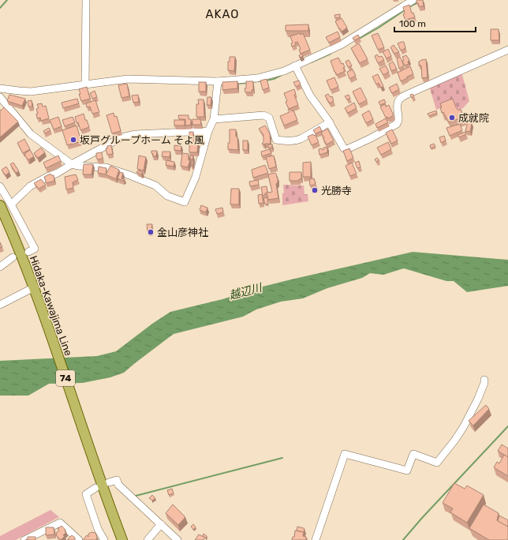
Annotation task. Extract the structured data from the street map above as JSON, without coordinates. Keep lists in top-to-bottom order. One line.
{"streets":{"main road":["Hidaka-Kawajima Line","74"]},"districts":["AKAO"],"water":["越辺川"],"places":["成就院","坂戸グループホーム そよ風","光勝寺","金山彦神社"],"scale_bar":"100 m"}
